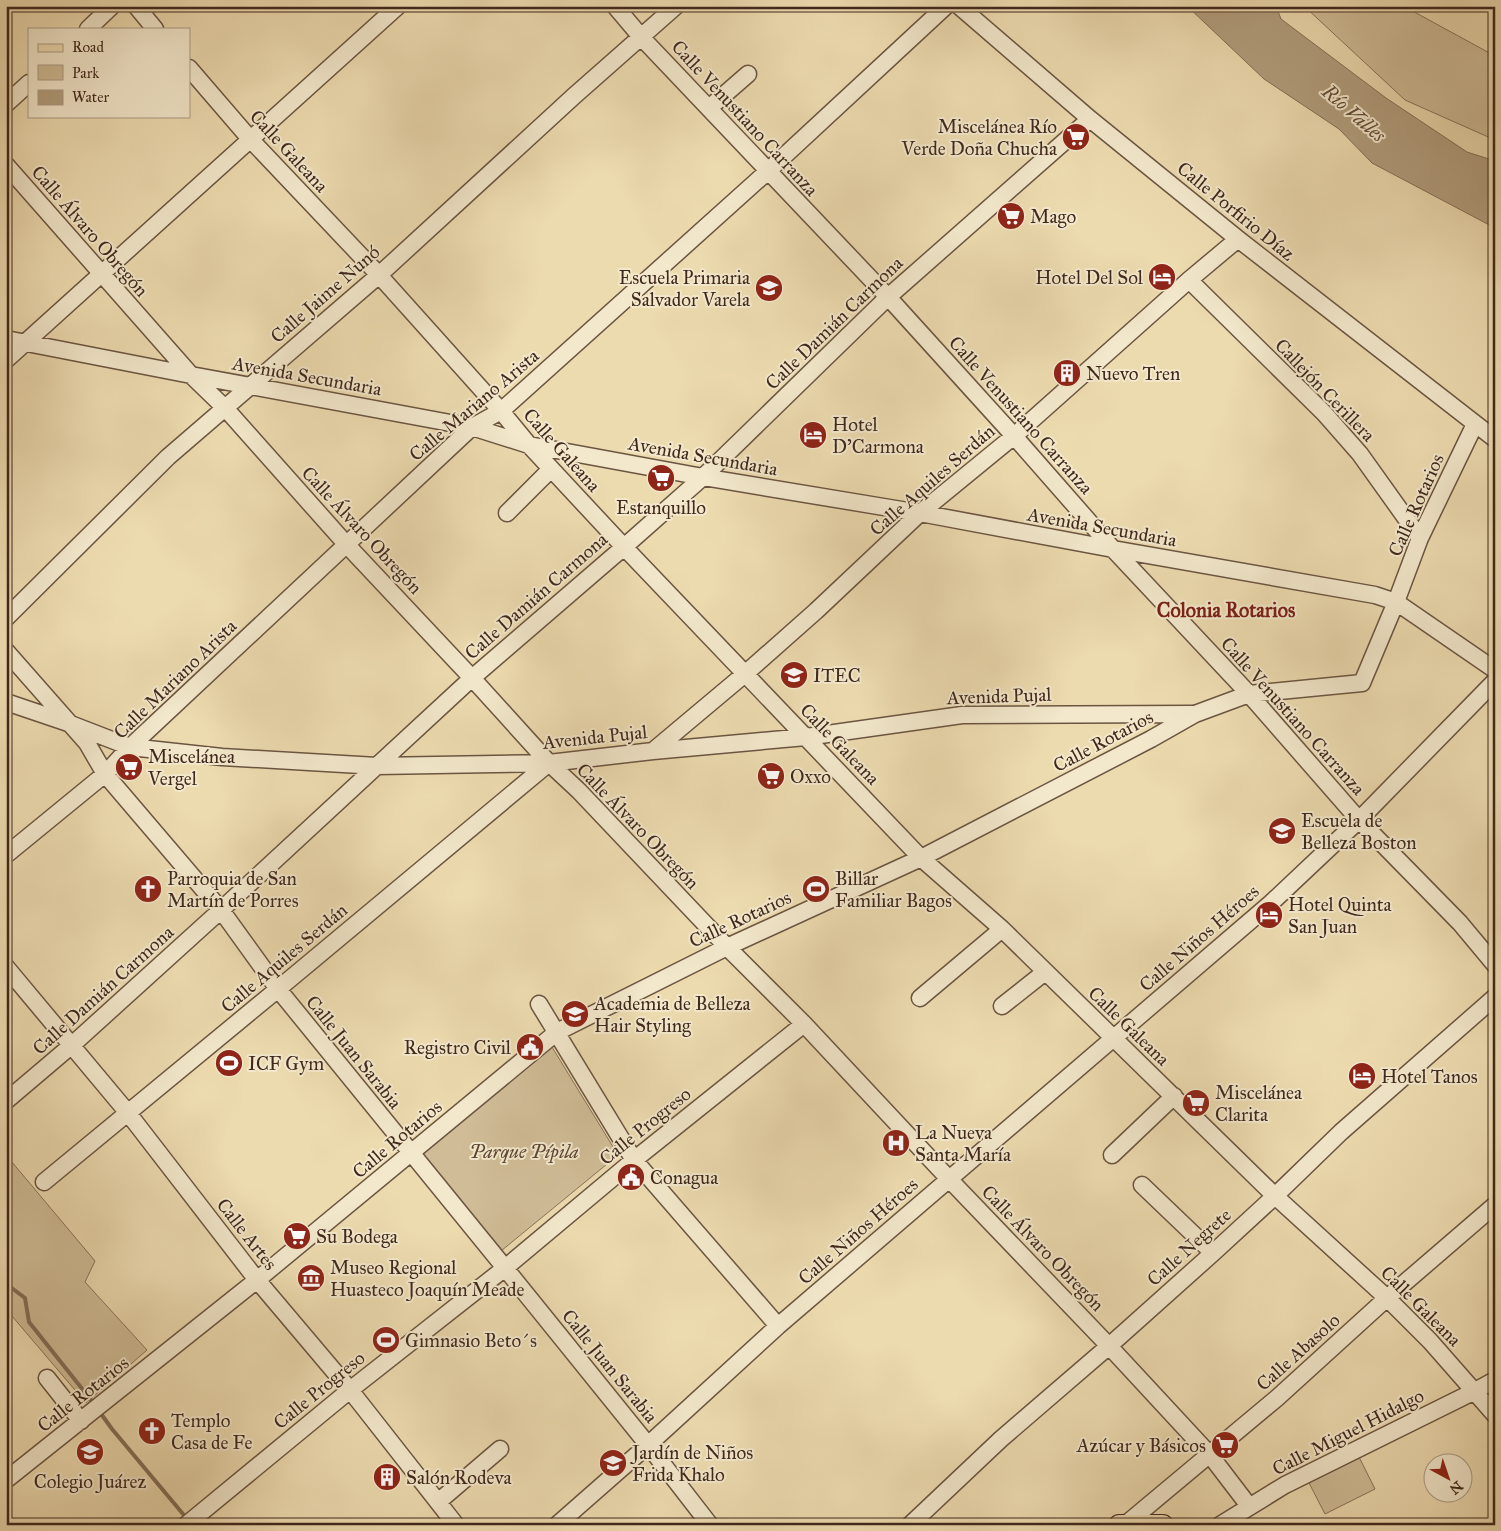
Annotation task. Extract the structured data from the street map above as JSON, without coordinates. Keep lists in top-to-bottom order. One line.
{"streets":{"street":["Calle Venustiano Carranza","Calle Galeana","Calle Porfirio Díaz","Calle Álvaro Obregón","Calle Jaime Nunó","Calle Damián Carmona","Avenida Secundaria","Callejón Cerillera","Calle Mariano Arista","Calle Aquiles Serdán","Calle Rotarios","Avenida Pujal","Calle Niños Héroes","Calle Juan Sarabia","Calle Progreso","Calle Artes","Calle Negrete","Calle Abasolo","Calle Miguel Hidalgo"]},"crossings":[["Calle Venustiano Carranza","Calle Jaime Nunó"],["Calle Venustiano Carranza","Calle Damián Carmona"],["Calle Venustiano Carranza","Avenida Secundaria"],["Calle Venustiano Carranza","Calle Mariano Arista"],["Calle Venustiano Carranza","Calle Aquiles Serdán"],["Calle Venustiano Carranza","Calle Rotarios"],["Calle Venustiano Carranza","Calle Niños Héroes"],["Calle Galeana","Calle Jaime Nunó"],["Calle Galeana","Calle Damián Carmona"],["Calle Galeana","Avenida Secundaria"],["Calle Galeana","Calle Mariano Arista"],["Calle Galeana","Calle Aquiles Serdán"],["Calle Galeana","Calle Rotarios"],["Calle Galeana","Avenida Pujal"],["Calle Galeana","Calle Niños Héroes"],["Calle Galeana","Calle Negrete"],["Calle Galeana","Calle Abasolo"],["Calle Galeana","Calle Miguel Hidalgo"],["Calle Porfirio Díaz","Calle Damián Carmona"],["Calle Porfirio Díaz","Calle Aquiles Serdán"],["Calle Porfirio Díaz","Calle Rotarios"],["Calle Álvaro Obregón","Calle Jaime Nunó"],["Calle Álvaro Obregón","Calle Damián Carmona"],["Calle Álvaro Obregón","Avenida Secundaria"],["Calle Álvaro Obregón","Calle Mariano Arista"],["Calle Álvaro Obregón","Calle Aquiles Serdán"],["Calle Álvaro Obregón","Calle Rotarios"],["Calle Álvaro Obregón","Avenida Pujal"],["Calle Álvaro Obregón","Calle Niños Héroes"],["Calle Álvaro Obregón","Calle Progreso"],["Calle Álvaro Obregón","Calle Negrete"],["Calle Álvaro Obregón","Calle Abasolo"],["Calle Álvaro Obregón","Calle Miguel Hidalgo"],["Calle Jaime Nunó","Avenida Secundaria"],["Calle Damián Carmona","Avenida Secundaria"],["Calle Damián Carmona","Avenida Pujal"],["Calle Damián Carmona","Calle Juan Sarabia"],["Calle Damián Carmona","Calle Artes"],["Avenida Secundaria","Calle Mariano Arista"],["Avenida Secundaria","Calle Aquiles Serdán"],["Avenida Secundaria","Calle Rotarios"],["Callejón Cerillera","Calle Aquiles Serdán"],["Callejón Cerillera","Calle Rotarios"],["Calle Mariano Arista","Avenida Pujal"],["Calle Mariano Arista","Calle Juan Sarabia"],["Calle Aquiles Serdán","Avenida Pujal"],["Calle Aquiles Serdán","Calle Juan Sarabia"],["Calle Aquiles Serdán","Calle Artes"],["Calle Rotarios","Avenida Pujal"],["Calle Rotarios","Calle Juan Sarabia"],["Calle Rotarios","Calle Artes"],["Avenida Pujal","Calle Juan Sarabia"],["Calle Niños Héroes","Calle Juan Sarabia"],["Calle Juan Sarabia","Calle Progreso"],["Calle Progreso","Calle Artes"]],"districts":["Colonia Rotarios"],"water":["Río Valles"],"parks":["Parque Pípila"],"places":{"supermarket":["Miscelánea Río Verde Doña Chucha","Mago","Estanquillo","Miscelánea Vergel","Oxxo","Miscelánea Clarita","Su Bodega","Azúcar y Básicos"],"hotel":["Hotel Del Sol","Hotel D'Carmona","Hotel Quinta San Juan","Hotel Tanos"],"school or university":["Escuela Primaria Salvador Varela","ITEC","Escuela de Belleza Boston","Academia de Belleza Hair Styling","Colegio Juárez","Jardín de Niños Frida Khalo"],"building":["Nuevo Tren","Salón Rodeva"],"church":["Parroquia de San Martín de Porres","Templo Casa de Fe"],"sports":["Billar Familiar Bagos","ICF Gym","Gimnasio Beto´s"],"public building":["Registro Civil","Conagua"],"hospital":["La Nueva Santa María"],"museum":["Museo Regional Huasteco Joaquín Meade"]},"legend":["Road","Park","Water"],"north":"bottom right"}
